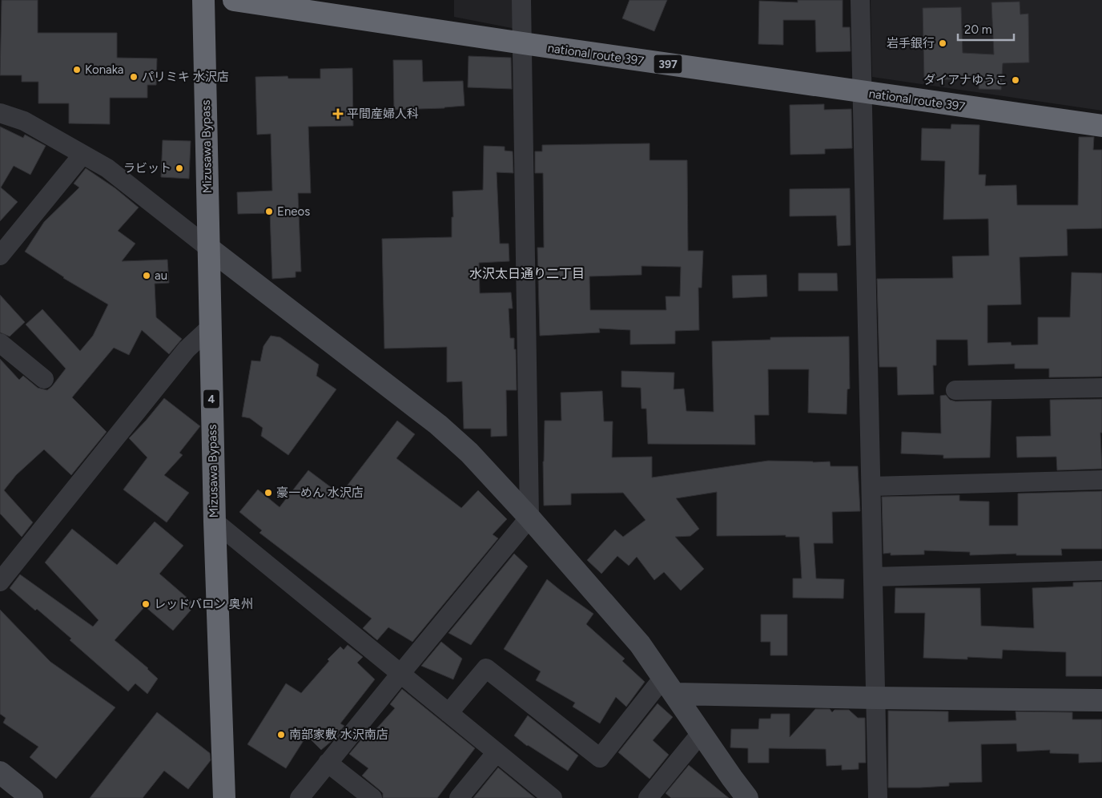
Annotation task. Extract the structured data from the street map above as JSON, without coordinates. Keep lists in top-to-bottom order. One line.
{"streets":{"highway":["national route 397","397","Mizusawa Bypass","4"]},"districts":["水沢太日通り二丁目"],"places":{"other":["岩手銀行","Konaka","パリミキ 水沢店","ダイアナゆうこ","ラビット","Eneos","au","豪一めん 水沢店","レッドバロン 奥州","南部家敷 水沢南店"],"health":["平間産婦人科"]},"scale_bar":"20 m"}
